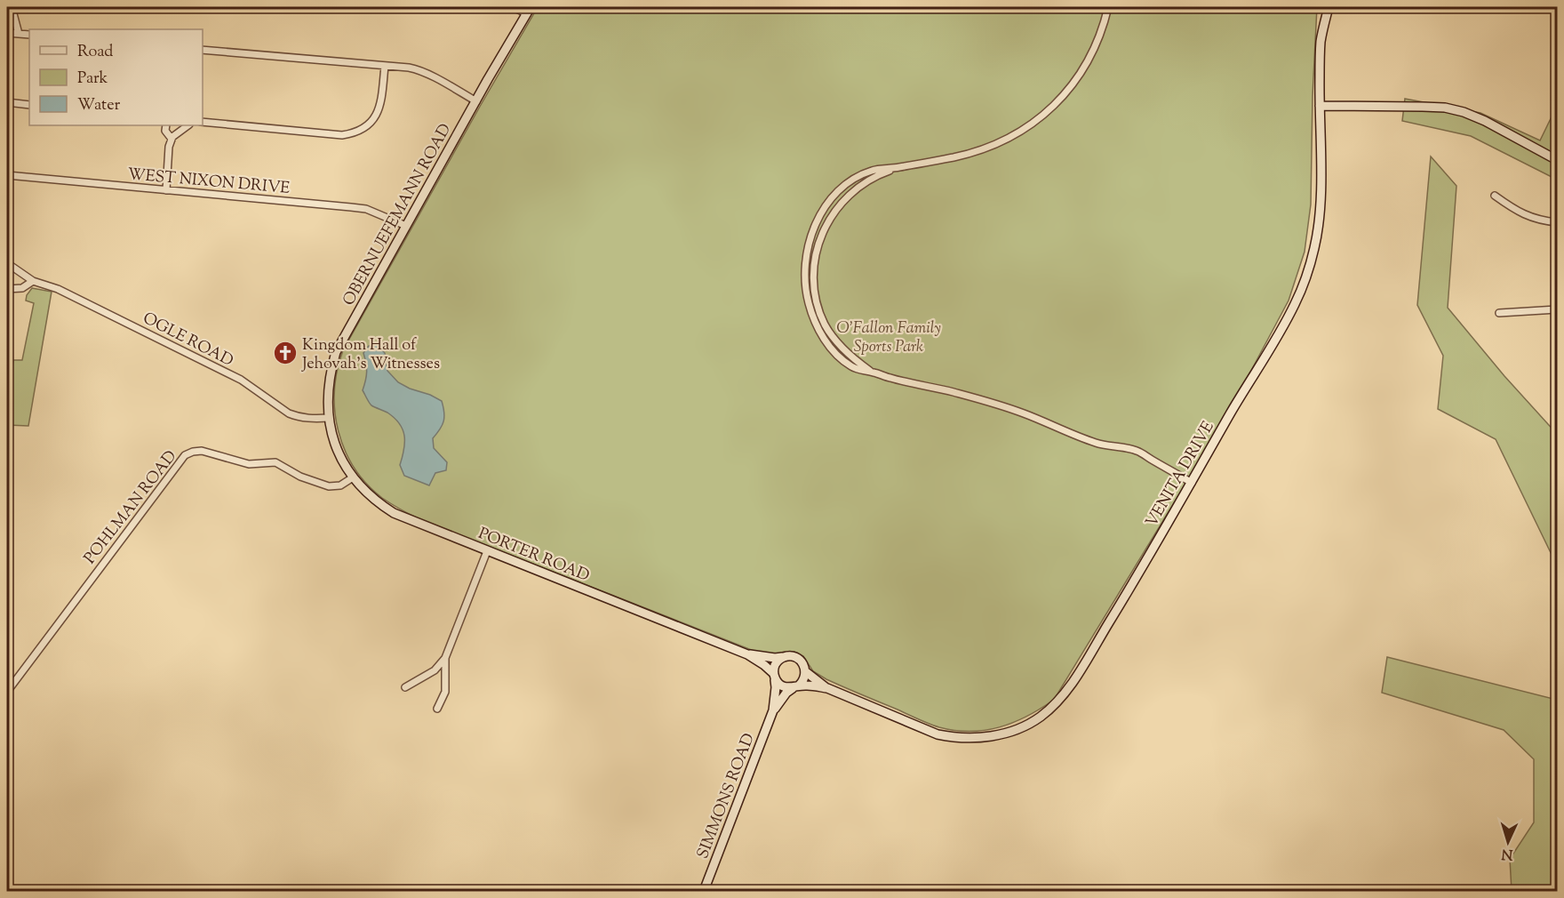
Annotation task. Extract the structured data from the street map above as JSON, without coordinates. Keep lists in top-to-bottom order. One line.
{"streets":{"street":["WEST NIXON DRIVE","OBERNUEFEMANN ROAD","OGLE ROAD","VENITA DRIVE","POHLMAN ROAD","PORTER ROAD","SIMMONS ROAD"]},"crossings":[["WEST NIXON DRIVE","OBERNUEFEMANN ROAD"],["OBERNUEFEMANN ROAD","OGLE ROAD"],["OBERNUEFEMANN ROAD","PORTER ROAD"],["VENITA DRIVE","PORTER ROAD"],["VENITA DRIVE","SIMMONS ROAD"],["POHLMAN ROAD","PORTER ROAD"],["PORTER ROAD","SIMMONS ROAD"]],"parks":["O'Fallon Family Sports Park"],"places":{"church":["Kingdom Hall of Jehovah's Witnesses"]},"legend":["Road","Park","Water"],"north":"bottom"}
